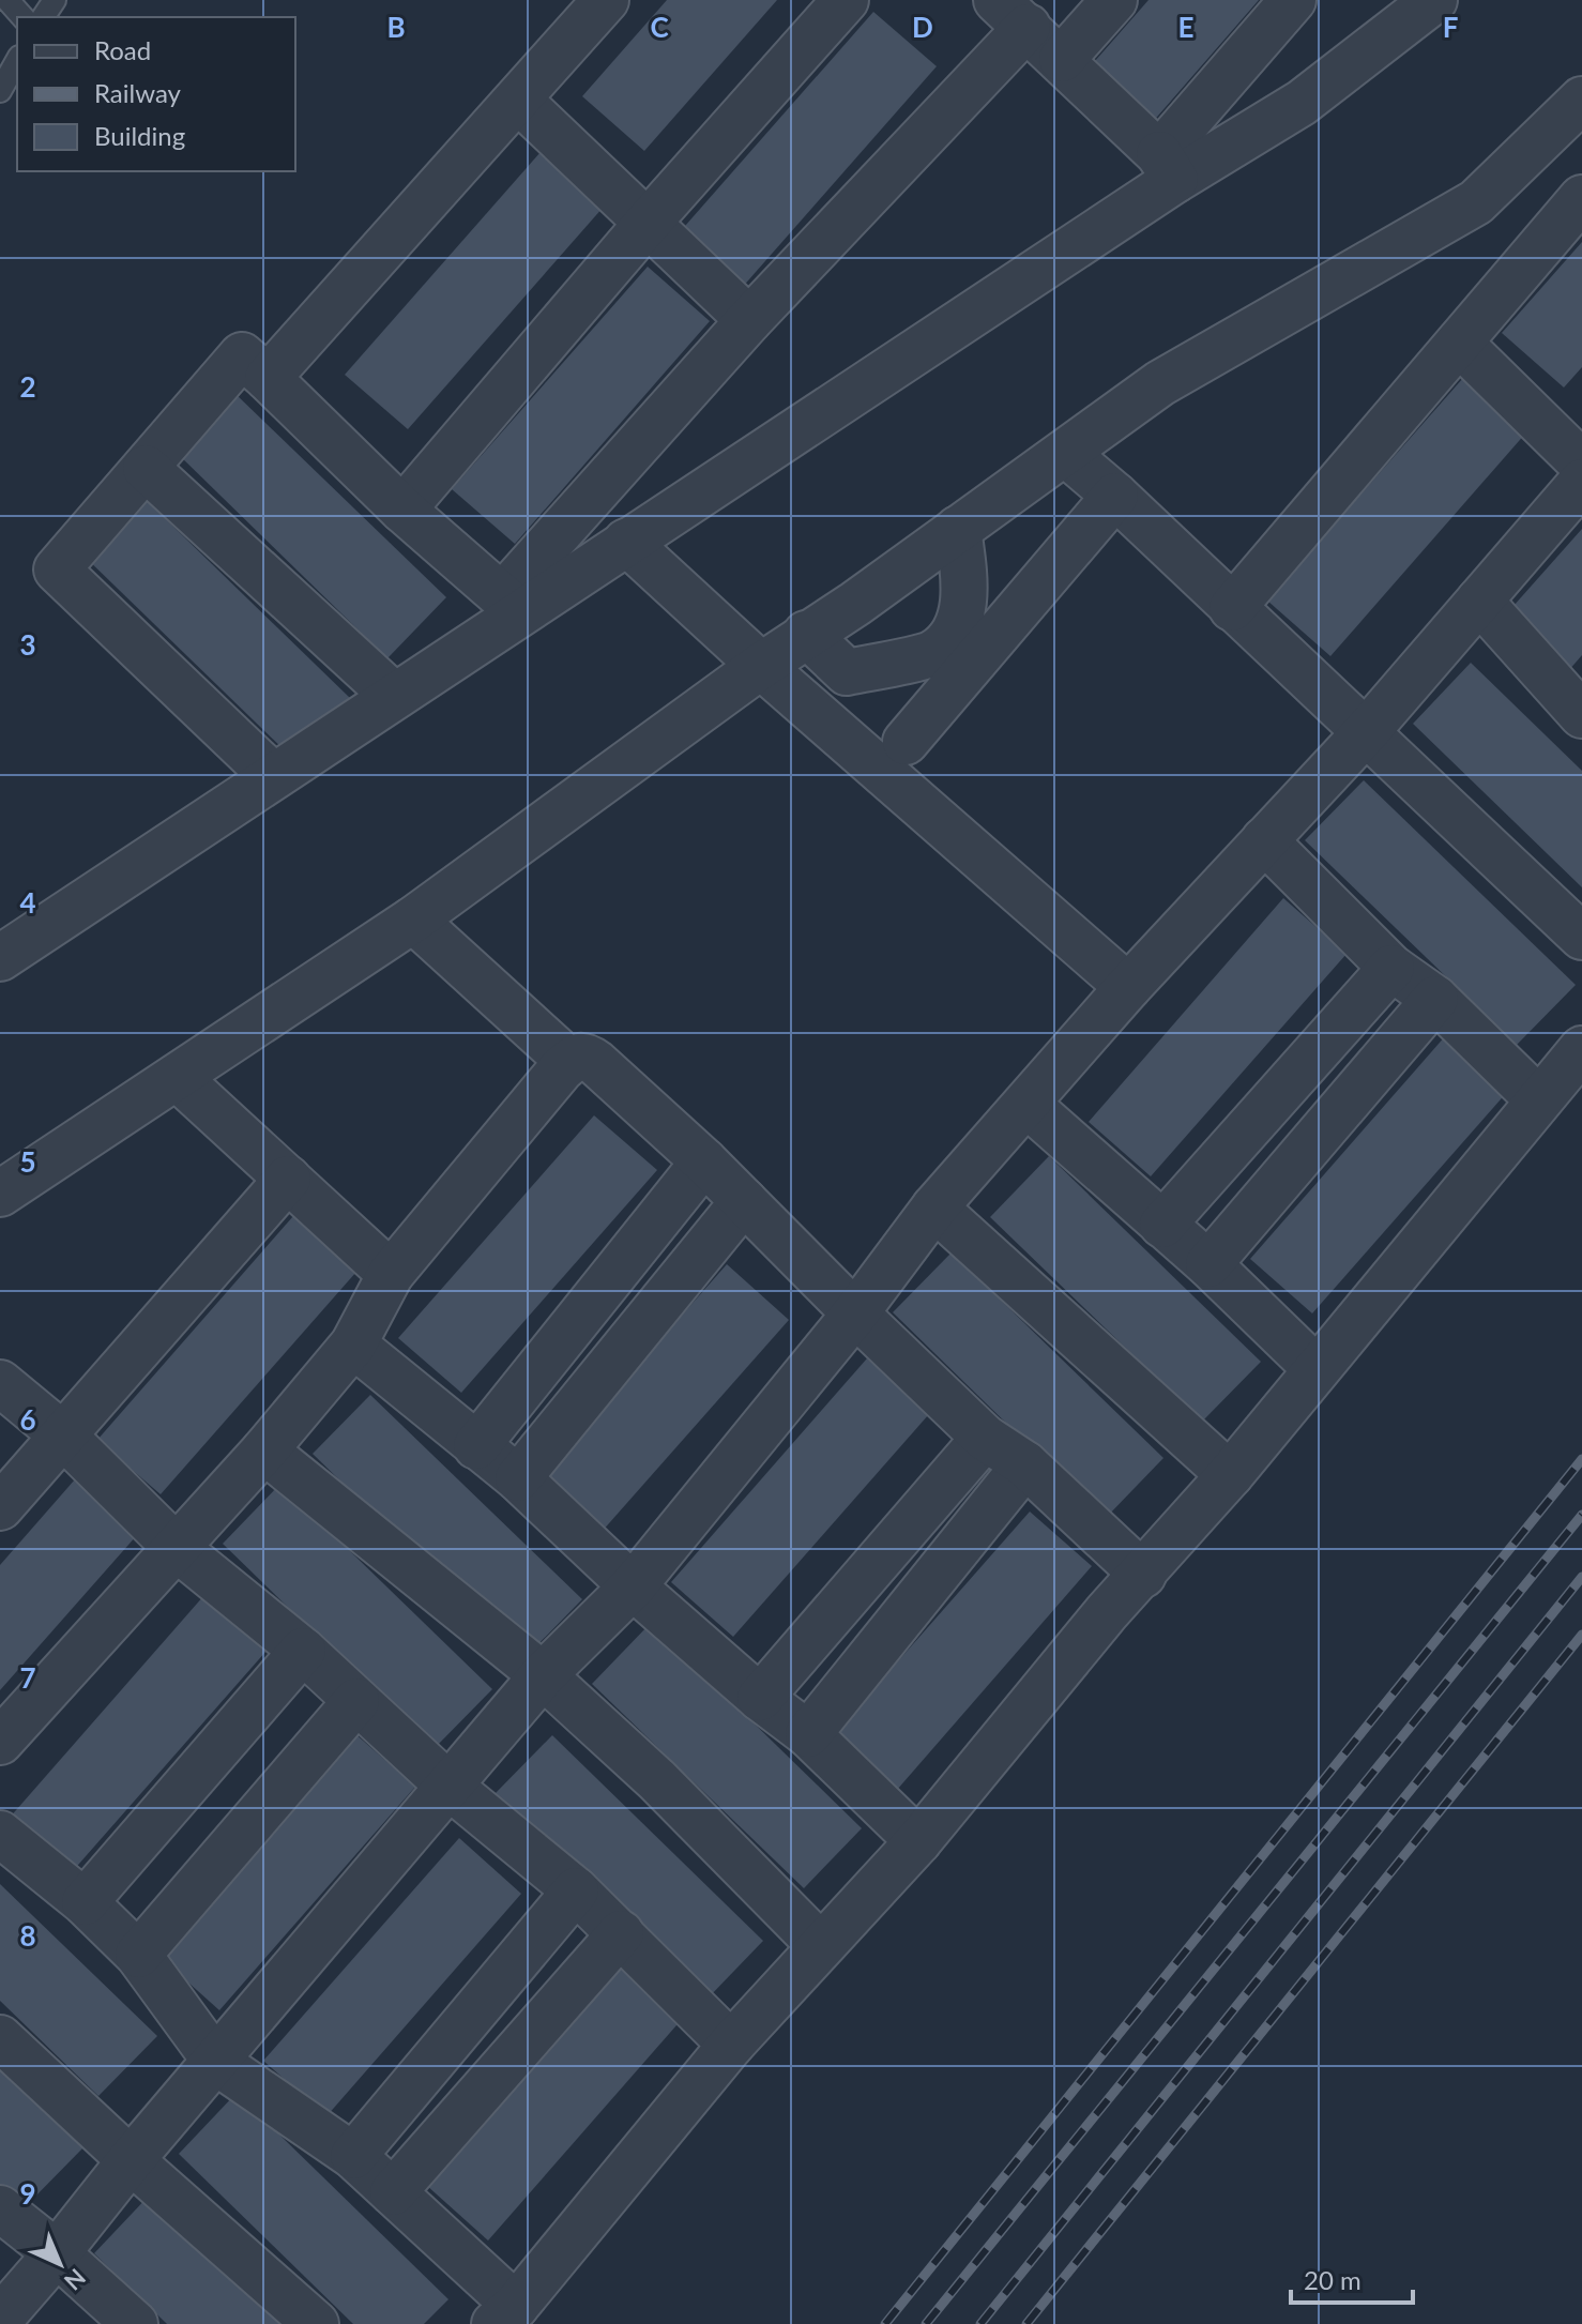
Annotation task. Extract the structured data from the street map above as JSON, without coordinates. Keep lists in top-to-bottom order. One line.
{"legend":["Road","Railway","Building"],"scale_bar":"20 m","north":"bottom right","grid":{"columns":["B","C","D","E","F"],"rows":["2","3","4","5","6","7","8","9"]}}
